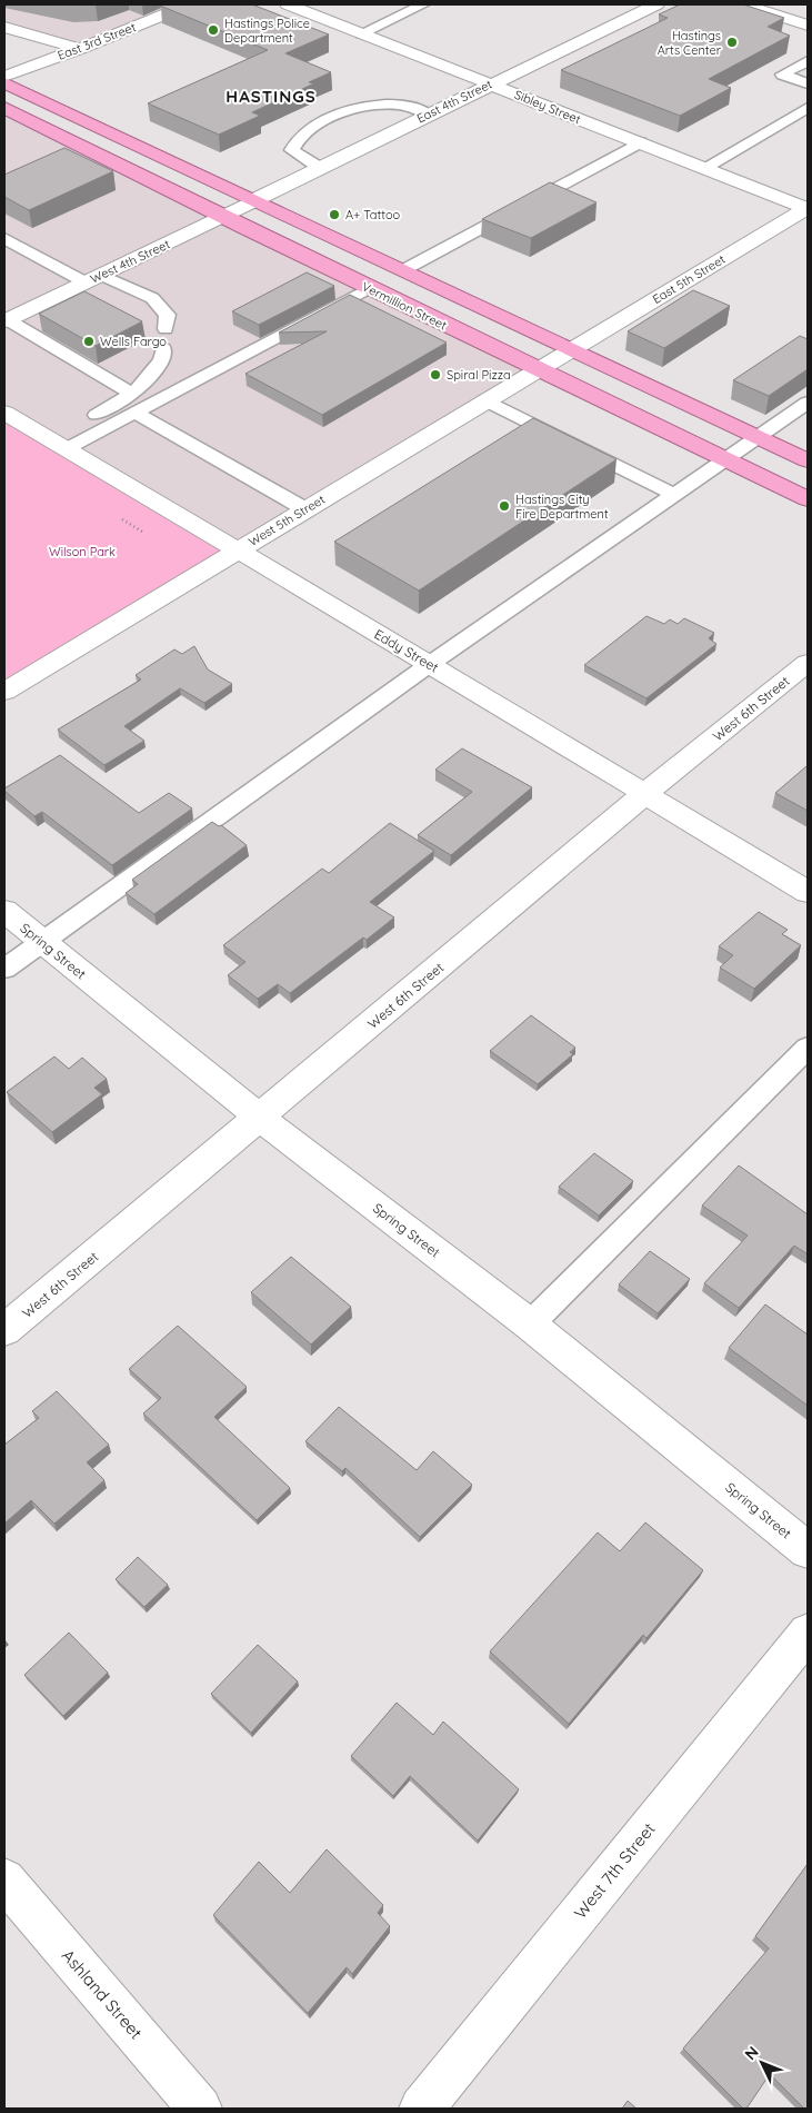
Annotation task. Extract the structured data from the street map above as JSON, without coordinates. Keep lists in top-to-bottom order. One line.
{"streets":{"highway":["Vermillion Street"],"street":["East 3rd Street","East 4th Street","Sibley Street","West 4th Street","East 5th Street","West 5th Street","Eddy Street","West 6th Street","Spring Street","West 7th Street","Ashland Street"]},"crossings":[["East 4th Street","Sibley Street"],["East 4th Street","West 4th Street"],["Sibley Street","East 5th Street"],["West 4th Street","Vermillion Street"],["East 5th Street","West 5th Street"],["Vermillion Street","West 5th Street"],["West 5th Street","Eddy Street"],["Eddy Street","West 6th Street"],["West 6th Street","Spring Street"]],"districts":["HASTINGS"],"parks":["Wilson Park"],"places":["Hastings Police Department","Hastings Arts Center","A+ Tattoo","Wells Fargo","Spiral Pizza","Hastings City Fire Department"],"north":"top left"}
